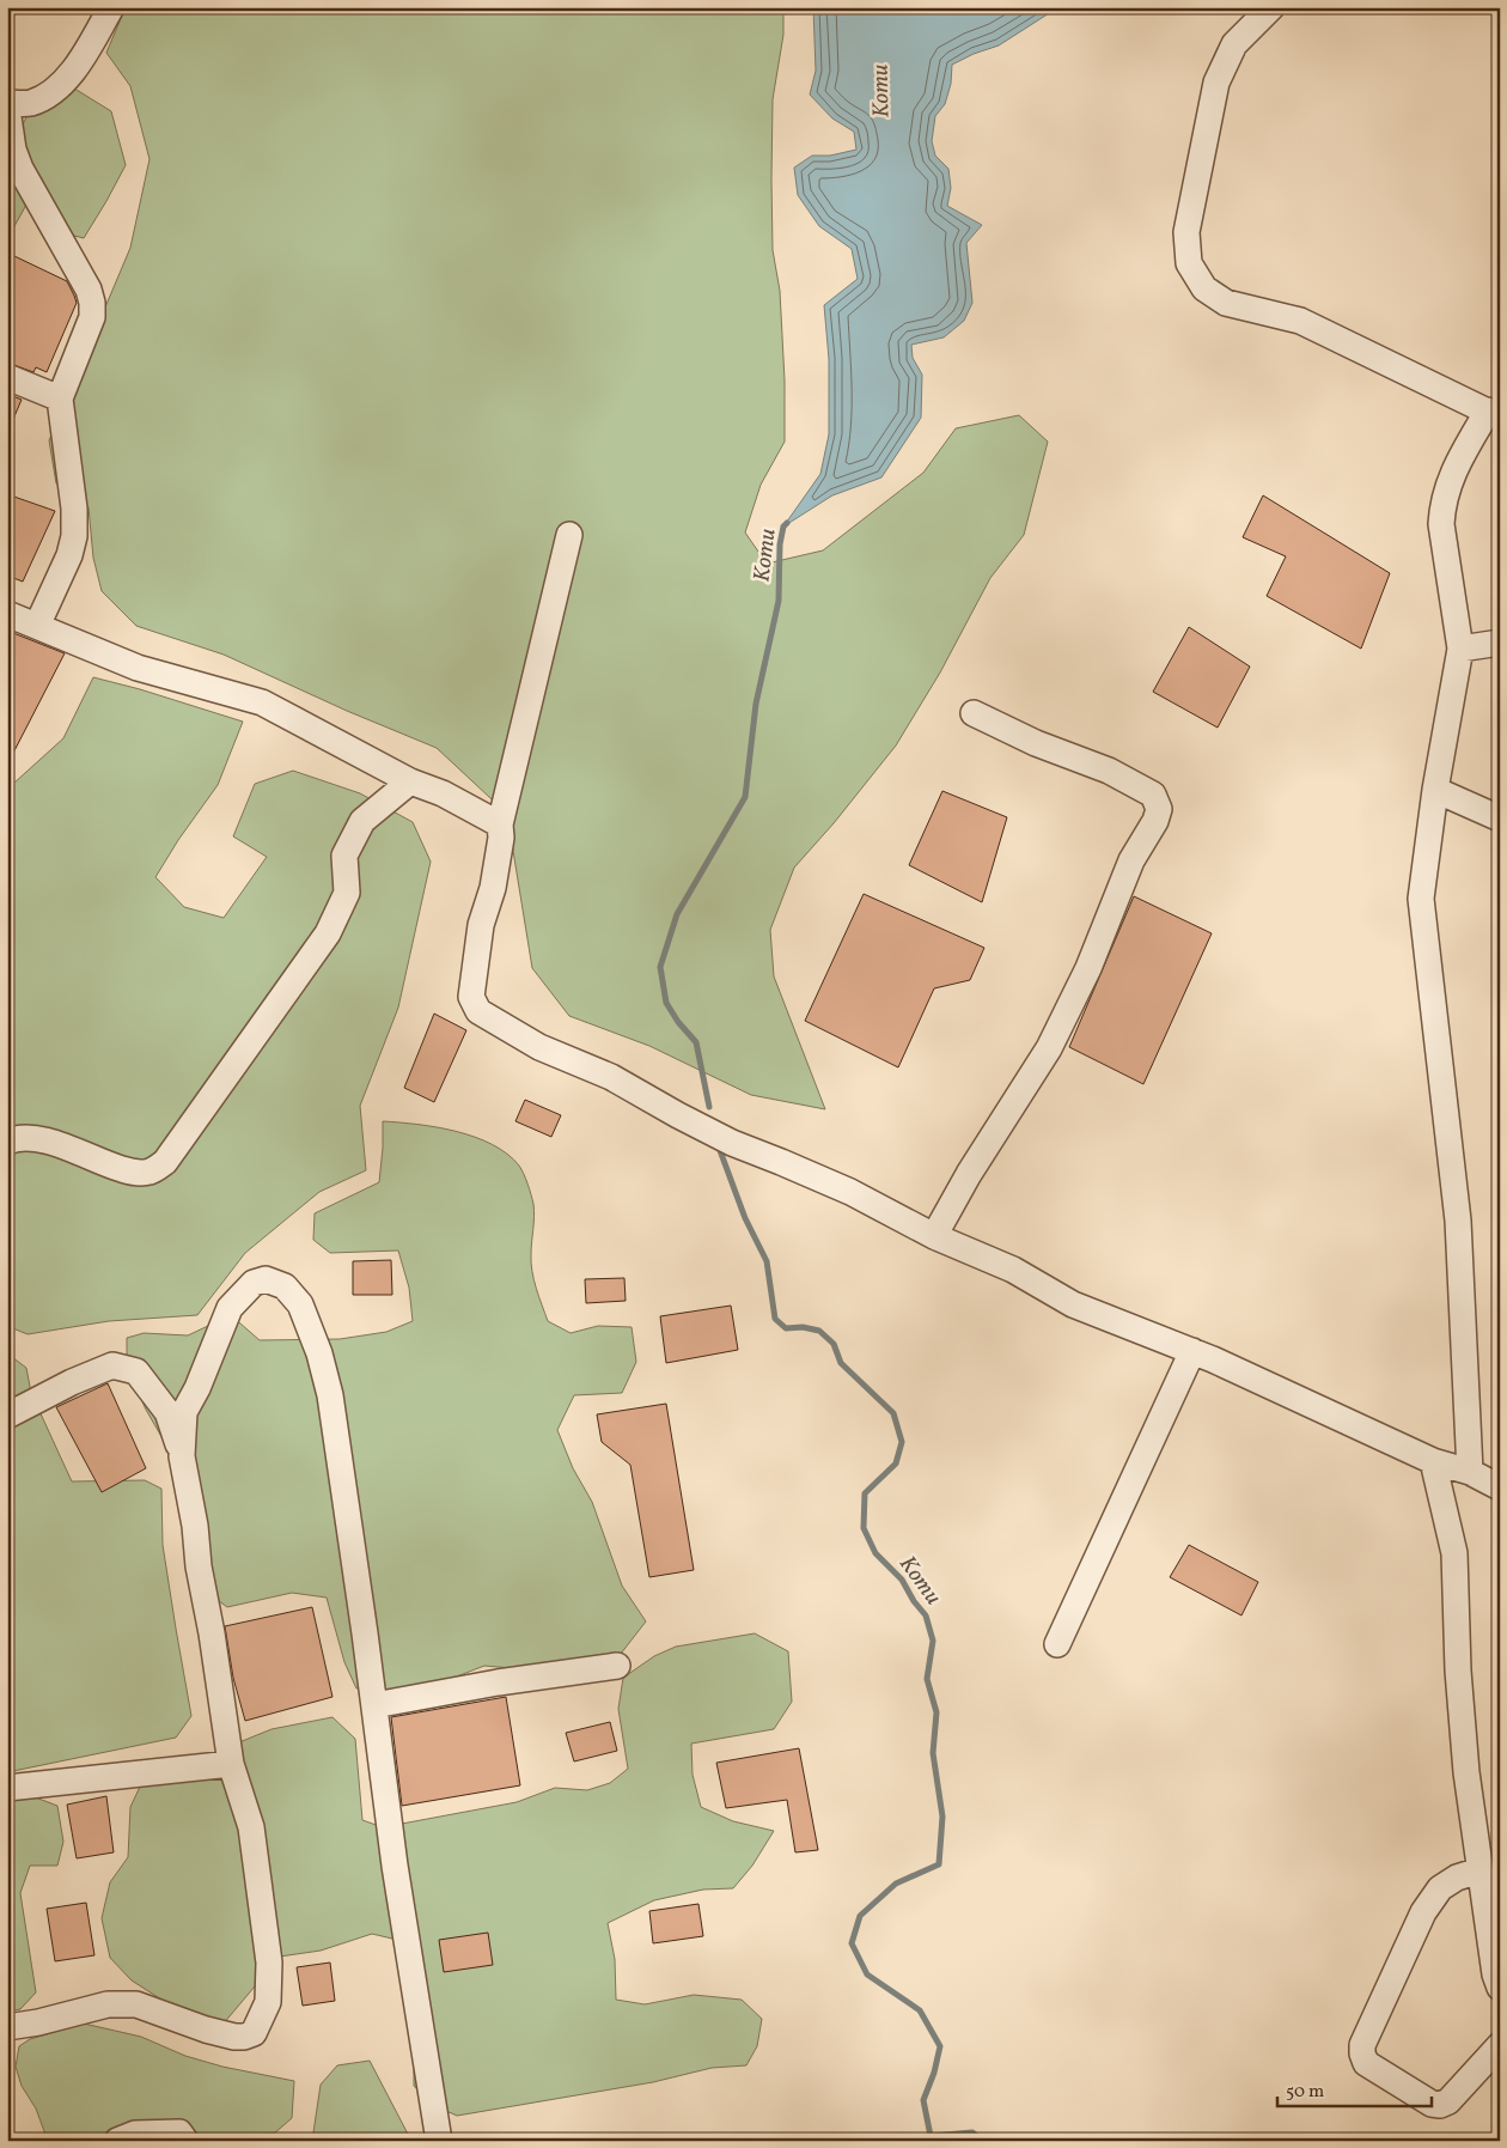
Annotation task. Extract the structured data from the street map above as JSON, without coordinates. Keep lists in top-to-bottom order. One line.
{"water":["Komu"],"scale_bar":"50 m"}
